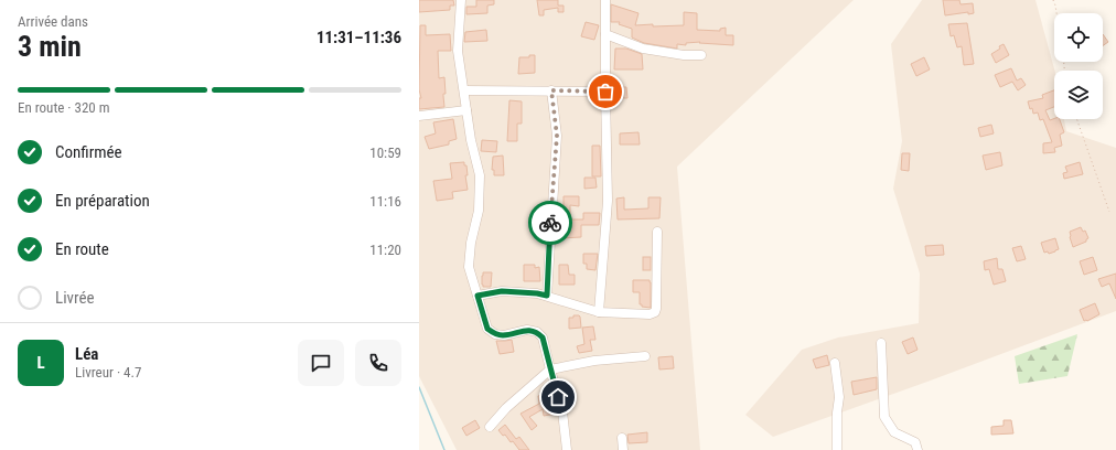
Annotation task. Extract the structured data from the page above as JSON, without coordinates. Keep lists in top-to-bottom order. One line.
{"page":{"heading":["3 min","Arrivée dans","11:31–11:36"],"panel":["Léa","Livreur · 4.7"],"bar":"En route · 320 m","list":[["Confirmée","10:59"],["En préparation","11:16"],["En route","11:20"],"Livrée"],"round":"L"}}
